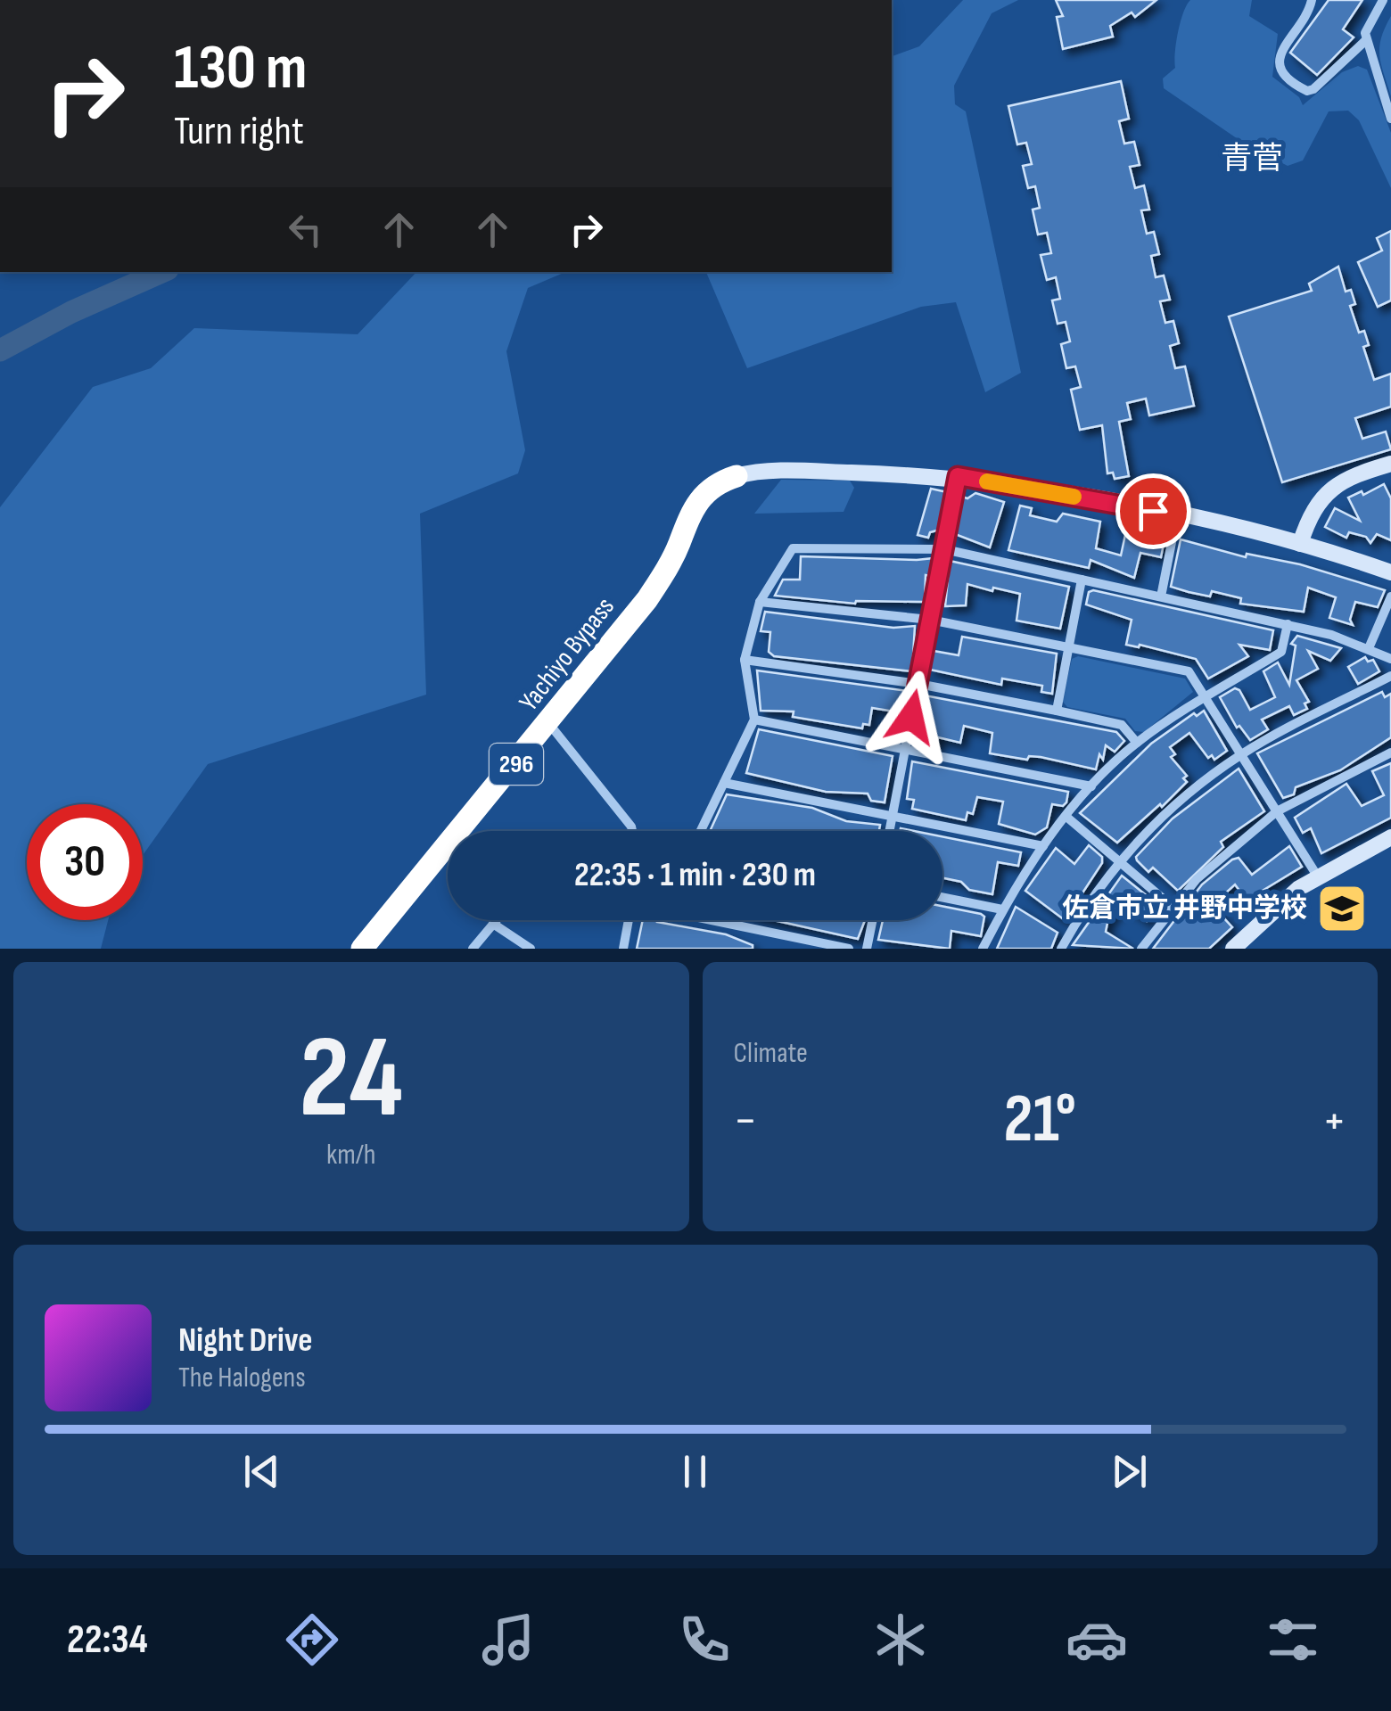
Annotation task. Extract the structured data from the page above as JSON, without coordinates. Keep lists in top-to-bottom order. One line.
{"streets":{"highway":["Yachiyo Bypass","296"]},"districts":["青菅"],"places":{"school or university":["佐倉市立 井野中学校"]},"page":{"turn":["130 m","Turn right"],"limit":"30","trip":"22:35 · 1 min · 230 m","tile":[["24","km/h"],"Climate"],"heat":["−","21°","+"],"song":["Night Drive","The Halogens"],"tabs":"22:34"}}
